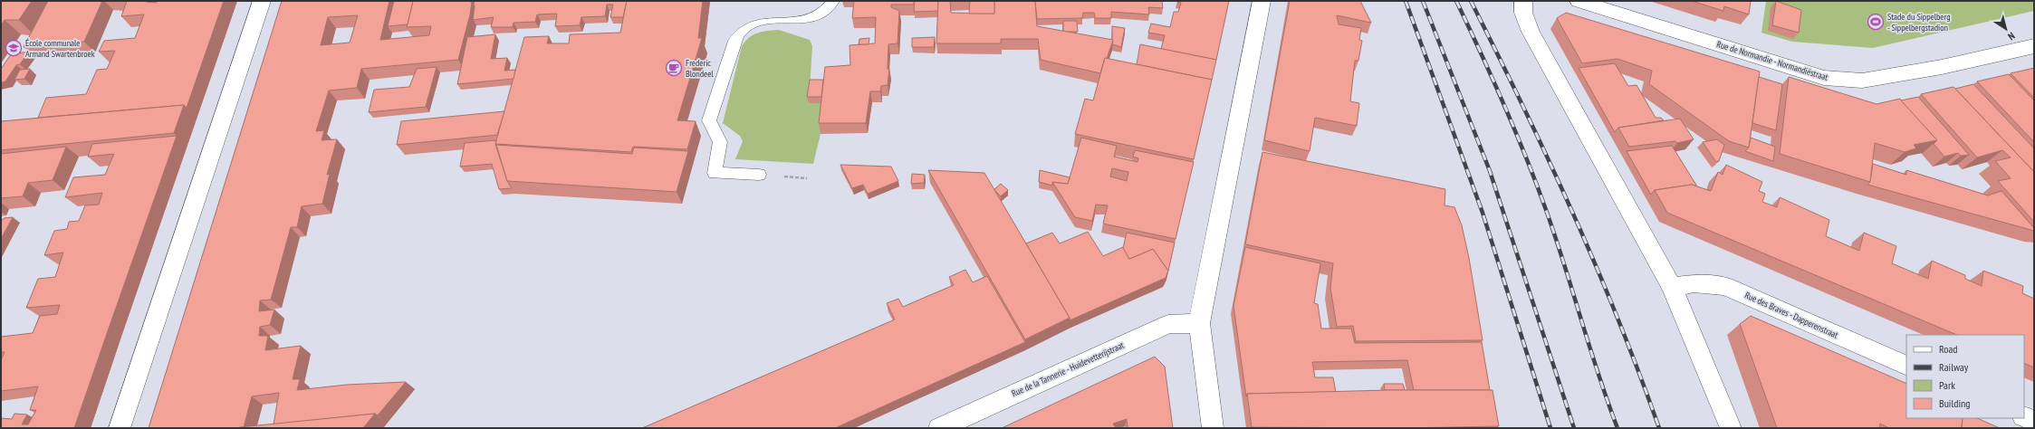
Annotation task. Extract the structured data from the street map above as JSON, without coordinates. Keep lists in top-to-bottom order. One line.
{"streets":{"street":["Rue de Normandie - Normandiëstraat","Rue des Braves - Dapperenstraat","Rue de la Tannerie - Huidevetterijstraat"]},"places":{"sports":["Stade du Sippelberg - Sippelbergstadion"],"school or university":["École communale Armand Swartenbroek"],"cafe":["Frederic Blondeel"]},"legend":["Road","Railway","Park","Building"],"north":"bottom right"}
